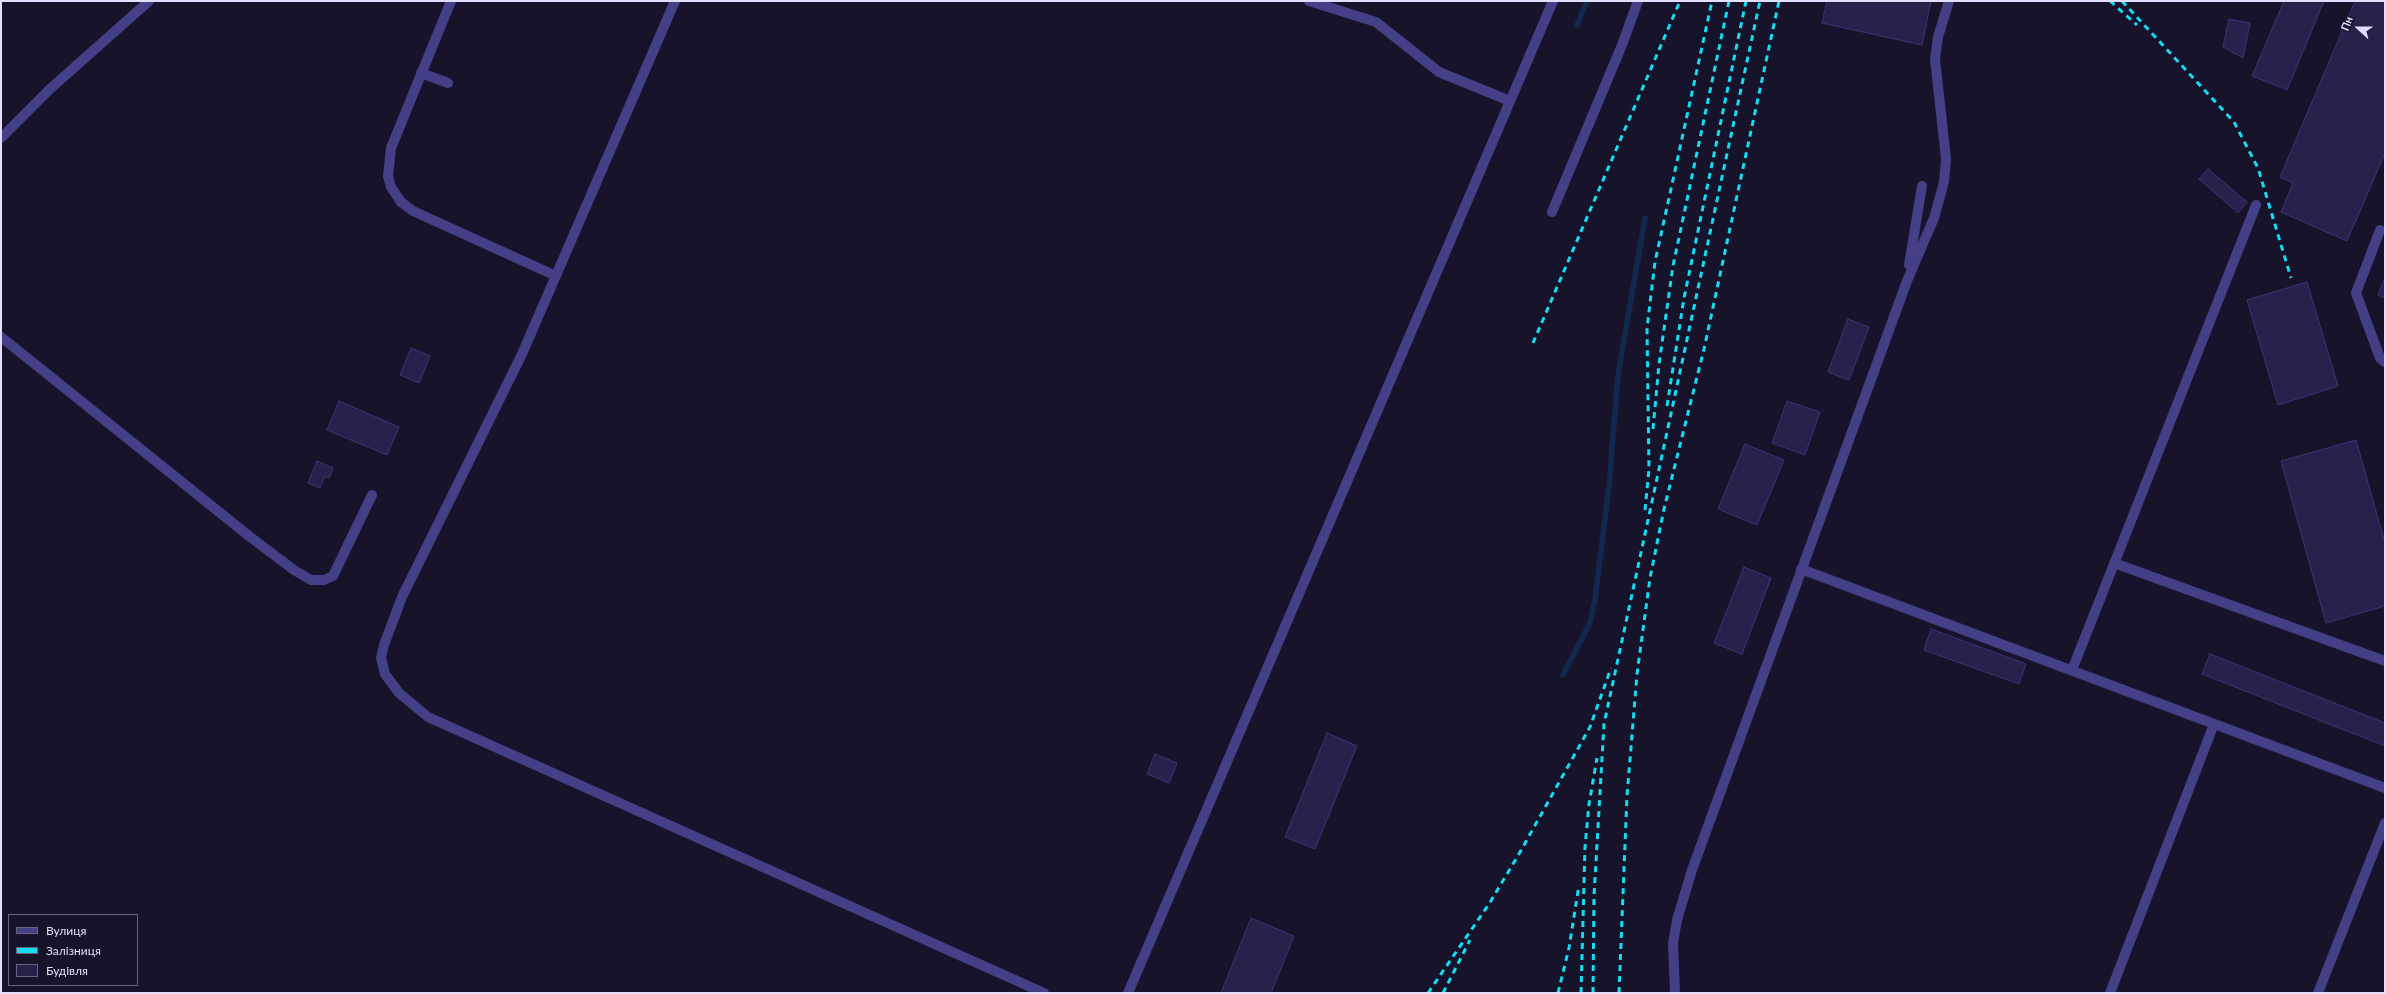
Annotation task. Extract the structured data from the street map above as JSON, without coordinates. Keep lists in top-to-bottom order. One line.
{"legend":["Вулиця","Залізниця","Будівля"],"north":"left"}
